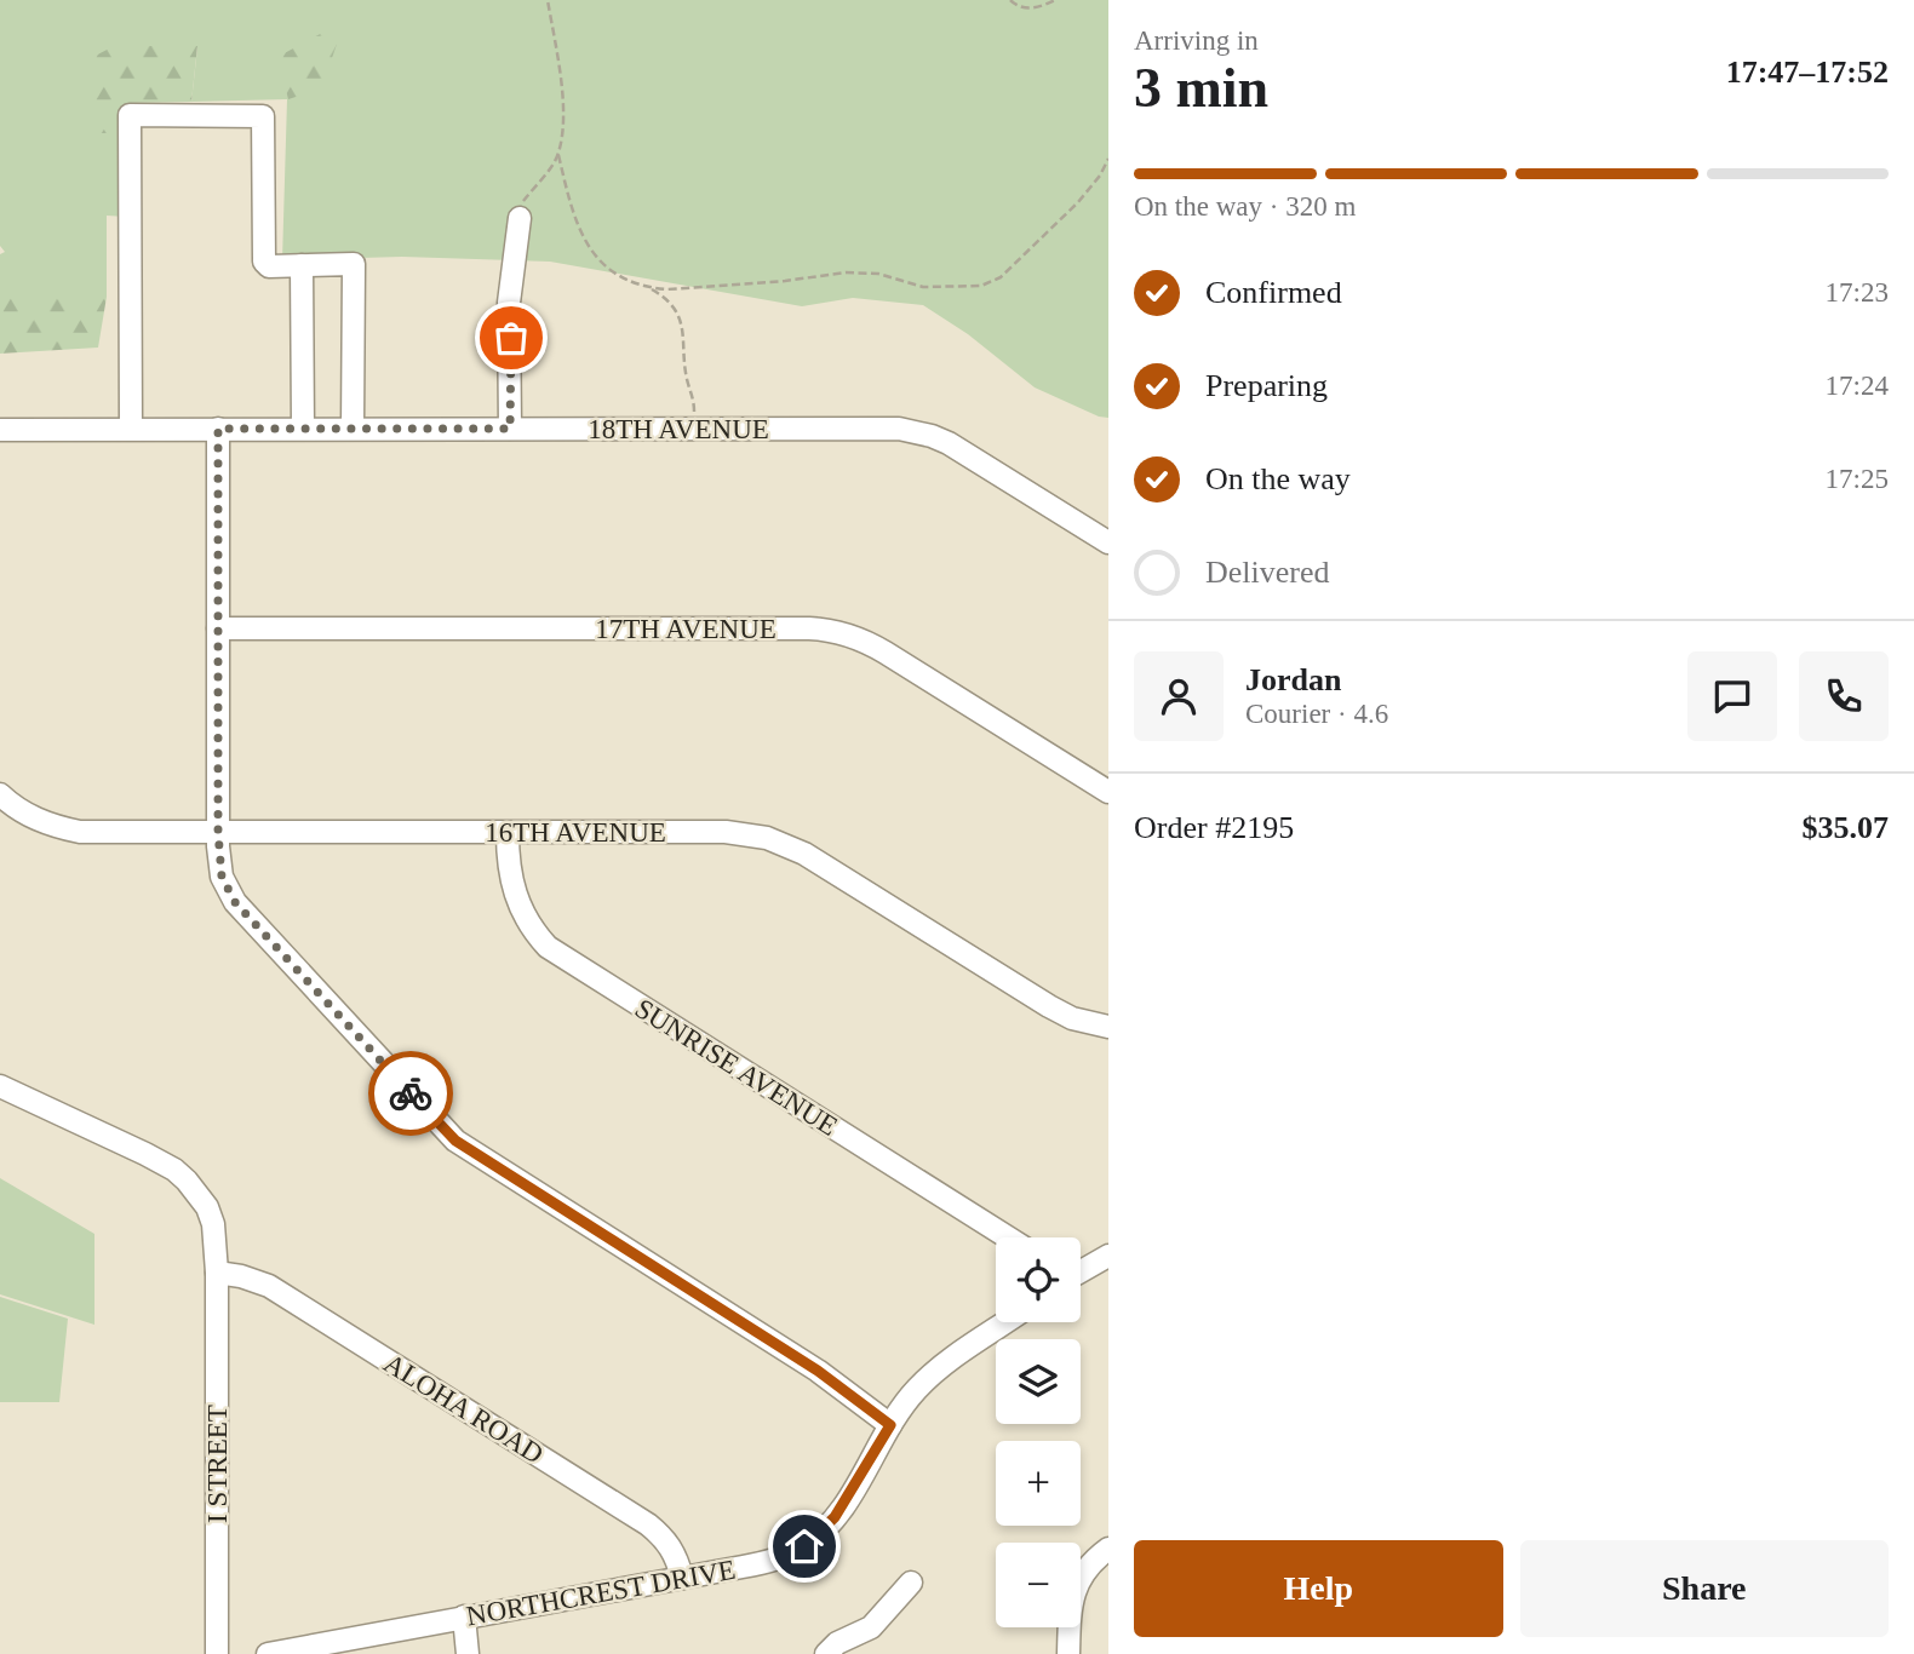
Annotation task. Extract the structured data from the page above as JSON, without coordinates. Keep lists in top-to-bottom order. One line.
{"streets":{"street":["18TH AVENUE","17TH AVENUE","16TH AVENUE","SUNRISE AVENUE","ALOHA ROAD","I STREET","NORTHCREST DRIVE"]},"crossings":[["16TH AVENUE","SUNRISE AVENUE"],["ALOHA ROAD","I STREET"],["ALOHA ROAD","NORTHCREST DRIVE"]],"page":{"heading":["3 min","Arriving in","17:47–17:52"],"panel":["Jordan","Courier · 4.6","Order #2195","$35.07"],"bar":"On the way · 320 m","list":[["Confirmed","17:23"],["Preparing","17:24"],["On the way","17:25"],"Delivered"],"map_buttons":["+","−"],"buttons":["Help","Share"]}}
